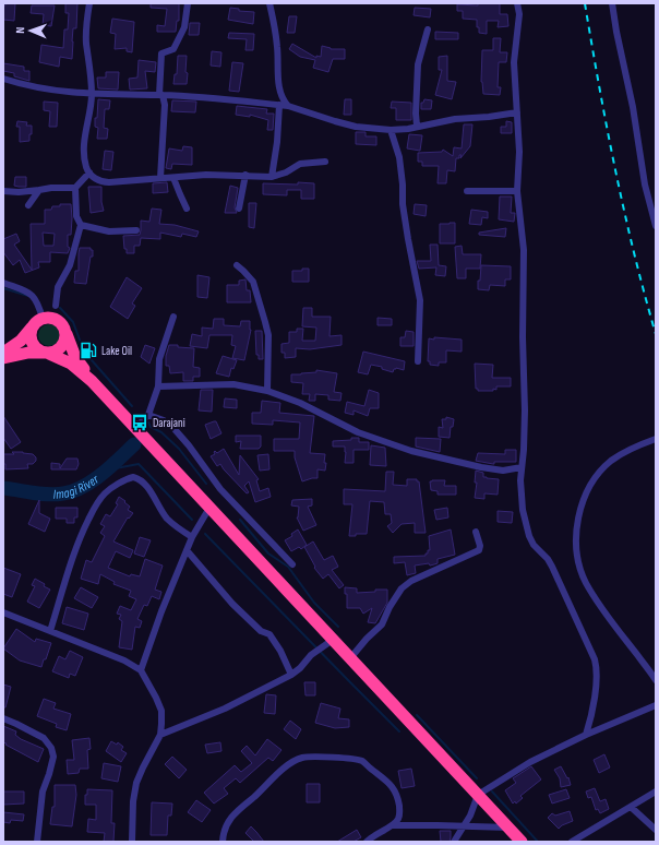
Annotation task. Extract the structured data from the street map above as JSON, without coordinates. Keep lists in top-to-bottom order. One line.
{"water":["Imagi River"],"places":{"fuel station":["Lake Oil"],"bus stop":["Darajani"]},"north":"left"}
